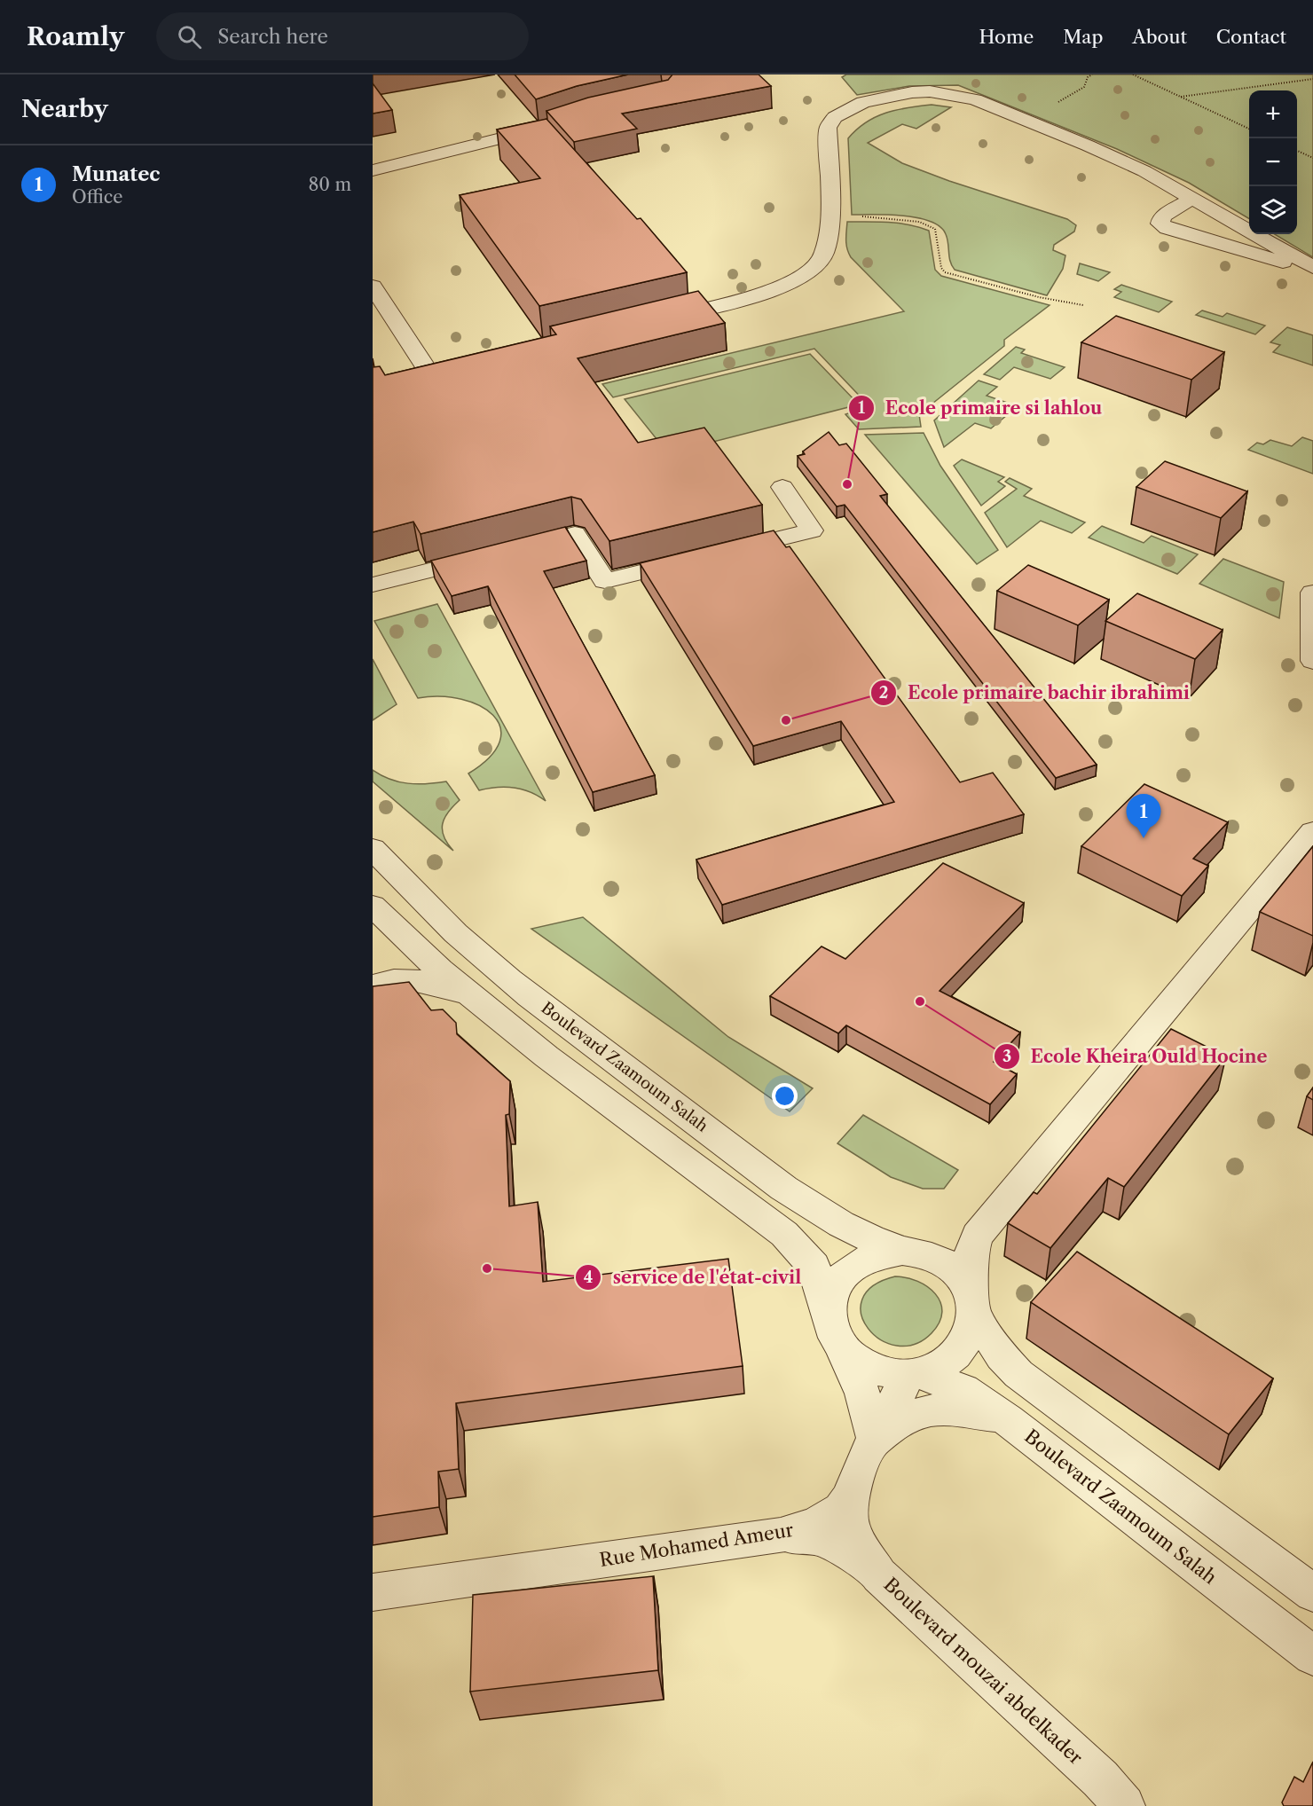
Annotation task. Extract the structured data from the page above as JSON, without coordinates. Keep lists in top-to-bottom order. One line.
{"streets":{"street":["Boulevard Zaamoum Salah","Rue Mohamed Ameur","Boulevard mouzai abdelkader"]},"crossings":[["Boulevard Zaamoum Salah","Rue Mohamed Ameur"],["Rue Mohamed Ameur","Boulevard mouzai abdelkader"]],"places":["Ecole primaire si lahlou","Ecole primaire bachir ibrahimi","Ecole Kheira Ould Hocine","service de l'état-civil"],"page":{"header":"Roamly","search":"Search here","nav":["Home","Map","About","Contact"],"heading":"Nearby","map_buttons":["+","−"],"list":[{"mark":"1","name":"Munatec","note":"Office","value":"80 m"}],"pins":"1"}}
